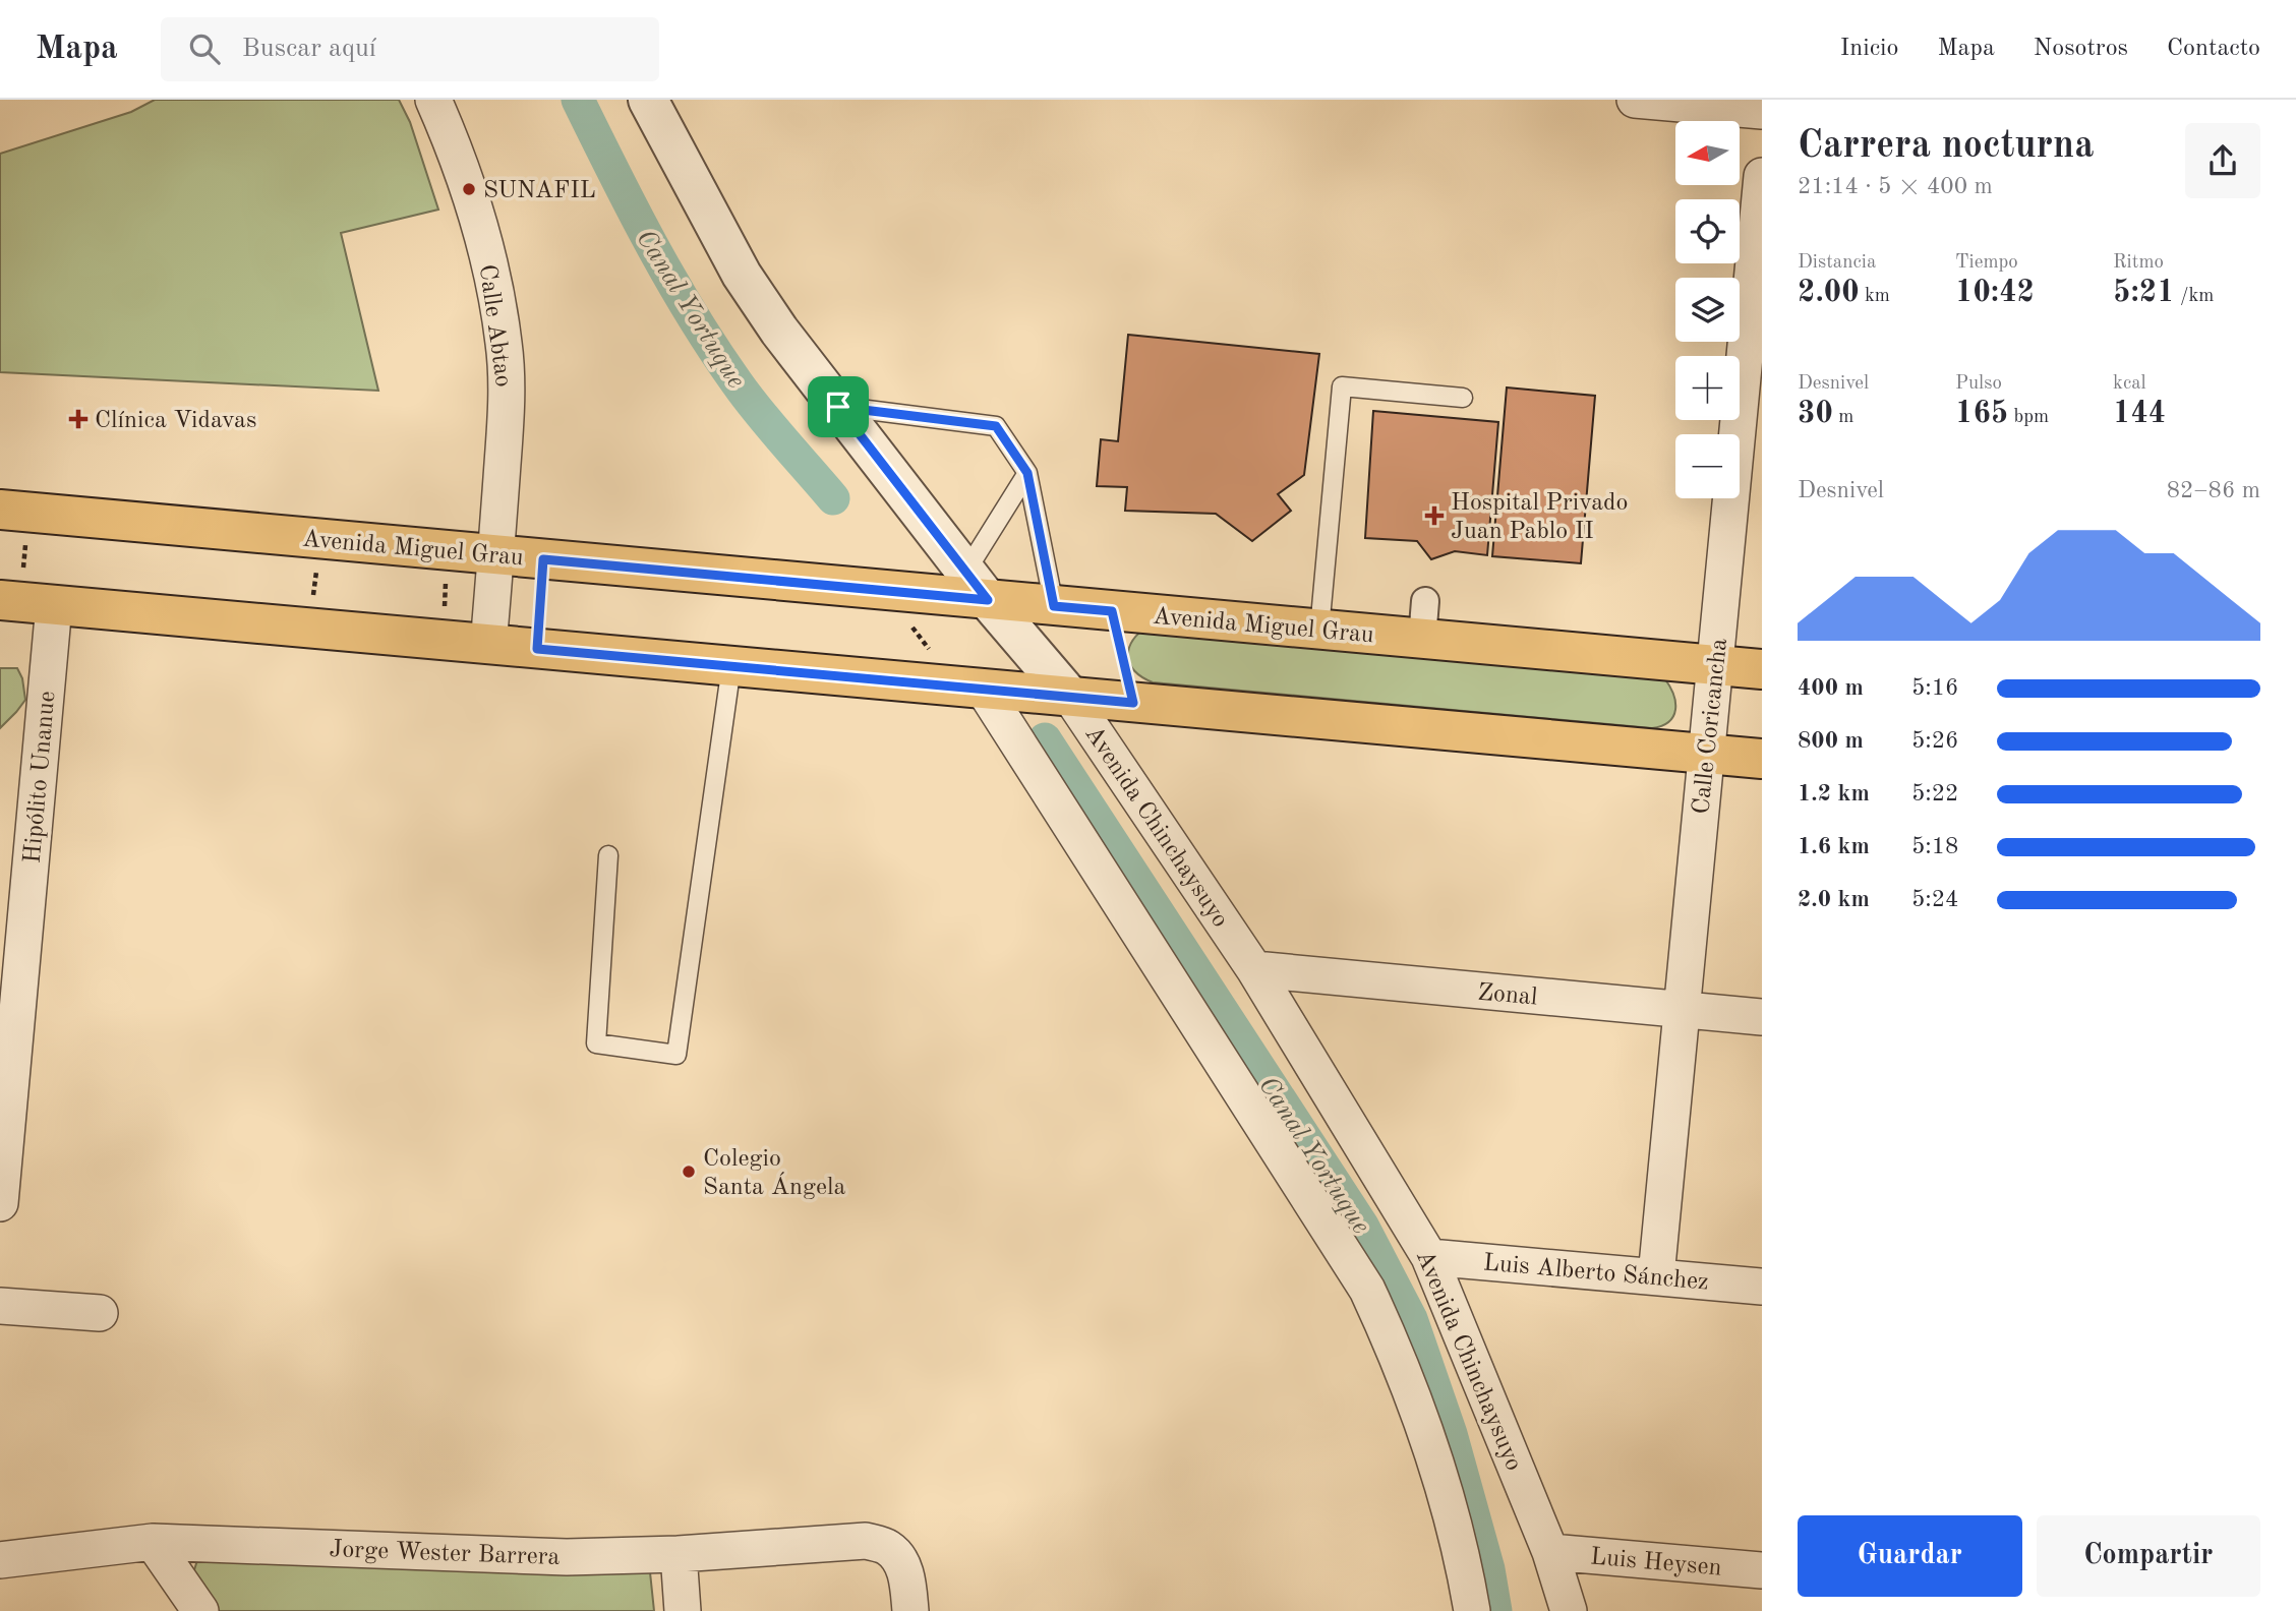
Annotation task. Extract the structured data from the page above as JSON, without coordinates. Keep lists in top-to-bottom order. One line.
{"streets":{"main road":["Avenida Miguel Grau"],"street":["Calle Abtao","Calle Coricancha","Hipólito Unanue","Avenida Chinchaysuyo","Zonal","Luis Alberto Sánchez","Jorge Wester Barrera","Luis Heysen"]},"crossings":[["Calle Abtao","Avenida Miguel Grau"],["Avenida Miguel Grau","Calle Coricancha"],["Avenida Miguel Grau","Avenida Chinchaysuyo"],["Calle Coricancha","Zonal"],["Calle Coricancha","Luis Alberto Sánchez"],["Avenida Chinchaysuyo","Zonal"],["Avenida Chinchaysuyo","Luis Alberto Sánchez"],["Avenida Chinchaysuyo","Luis Heysen"]],"water":["Canal Yortuque"],"places":{"other":["SUNAFIL","Colegio Santa Ángela"],"health":["Clínica Vidavas","Hospital Privado Juan Pablo II"]},"north":"left","page":{"header":"Mapa","search":"Buscar aquí","nav":["Inicio","Mapa","Nosotros","Contacto"],"heading":["Carrera nocturna","21:14 · 5 × 400 m"],"map_buttons":["+","−"],"stats":[["Distancia","2.00 km"],["Tiempo","10:42"],["Ritmo","5:21 /km"],["Desnivel","30 m"],["Pulso","165 bpm"],["kcal","144"]],"chart":["Desnivel","82–86 m"],"list":[{"name":"400 m","note":"5:16"},{"name":"800 m","note":"5:26"},{"name":"1.2 km","note":"5:22"},{"name":"1.6 km","note":"5:18"},{"name":"2.0 km","note":"5:24"}],"buttons":["Guardar","Compartir"]}}
